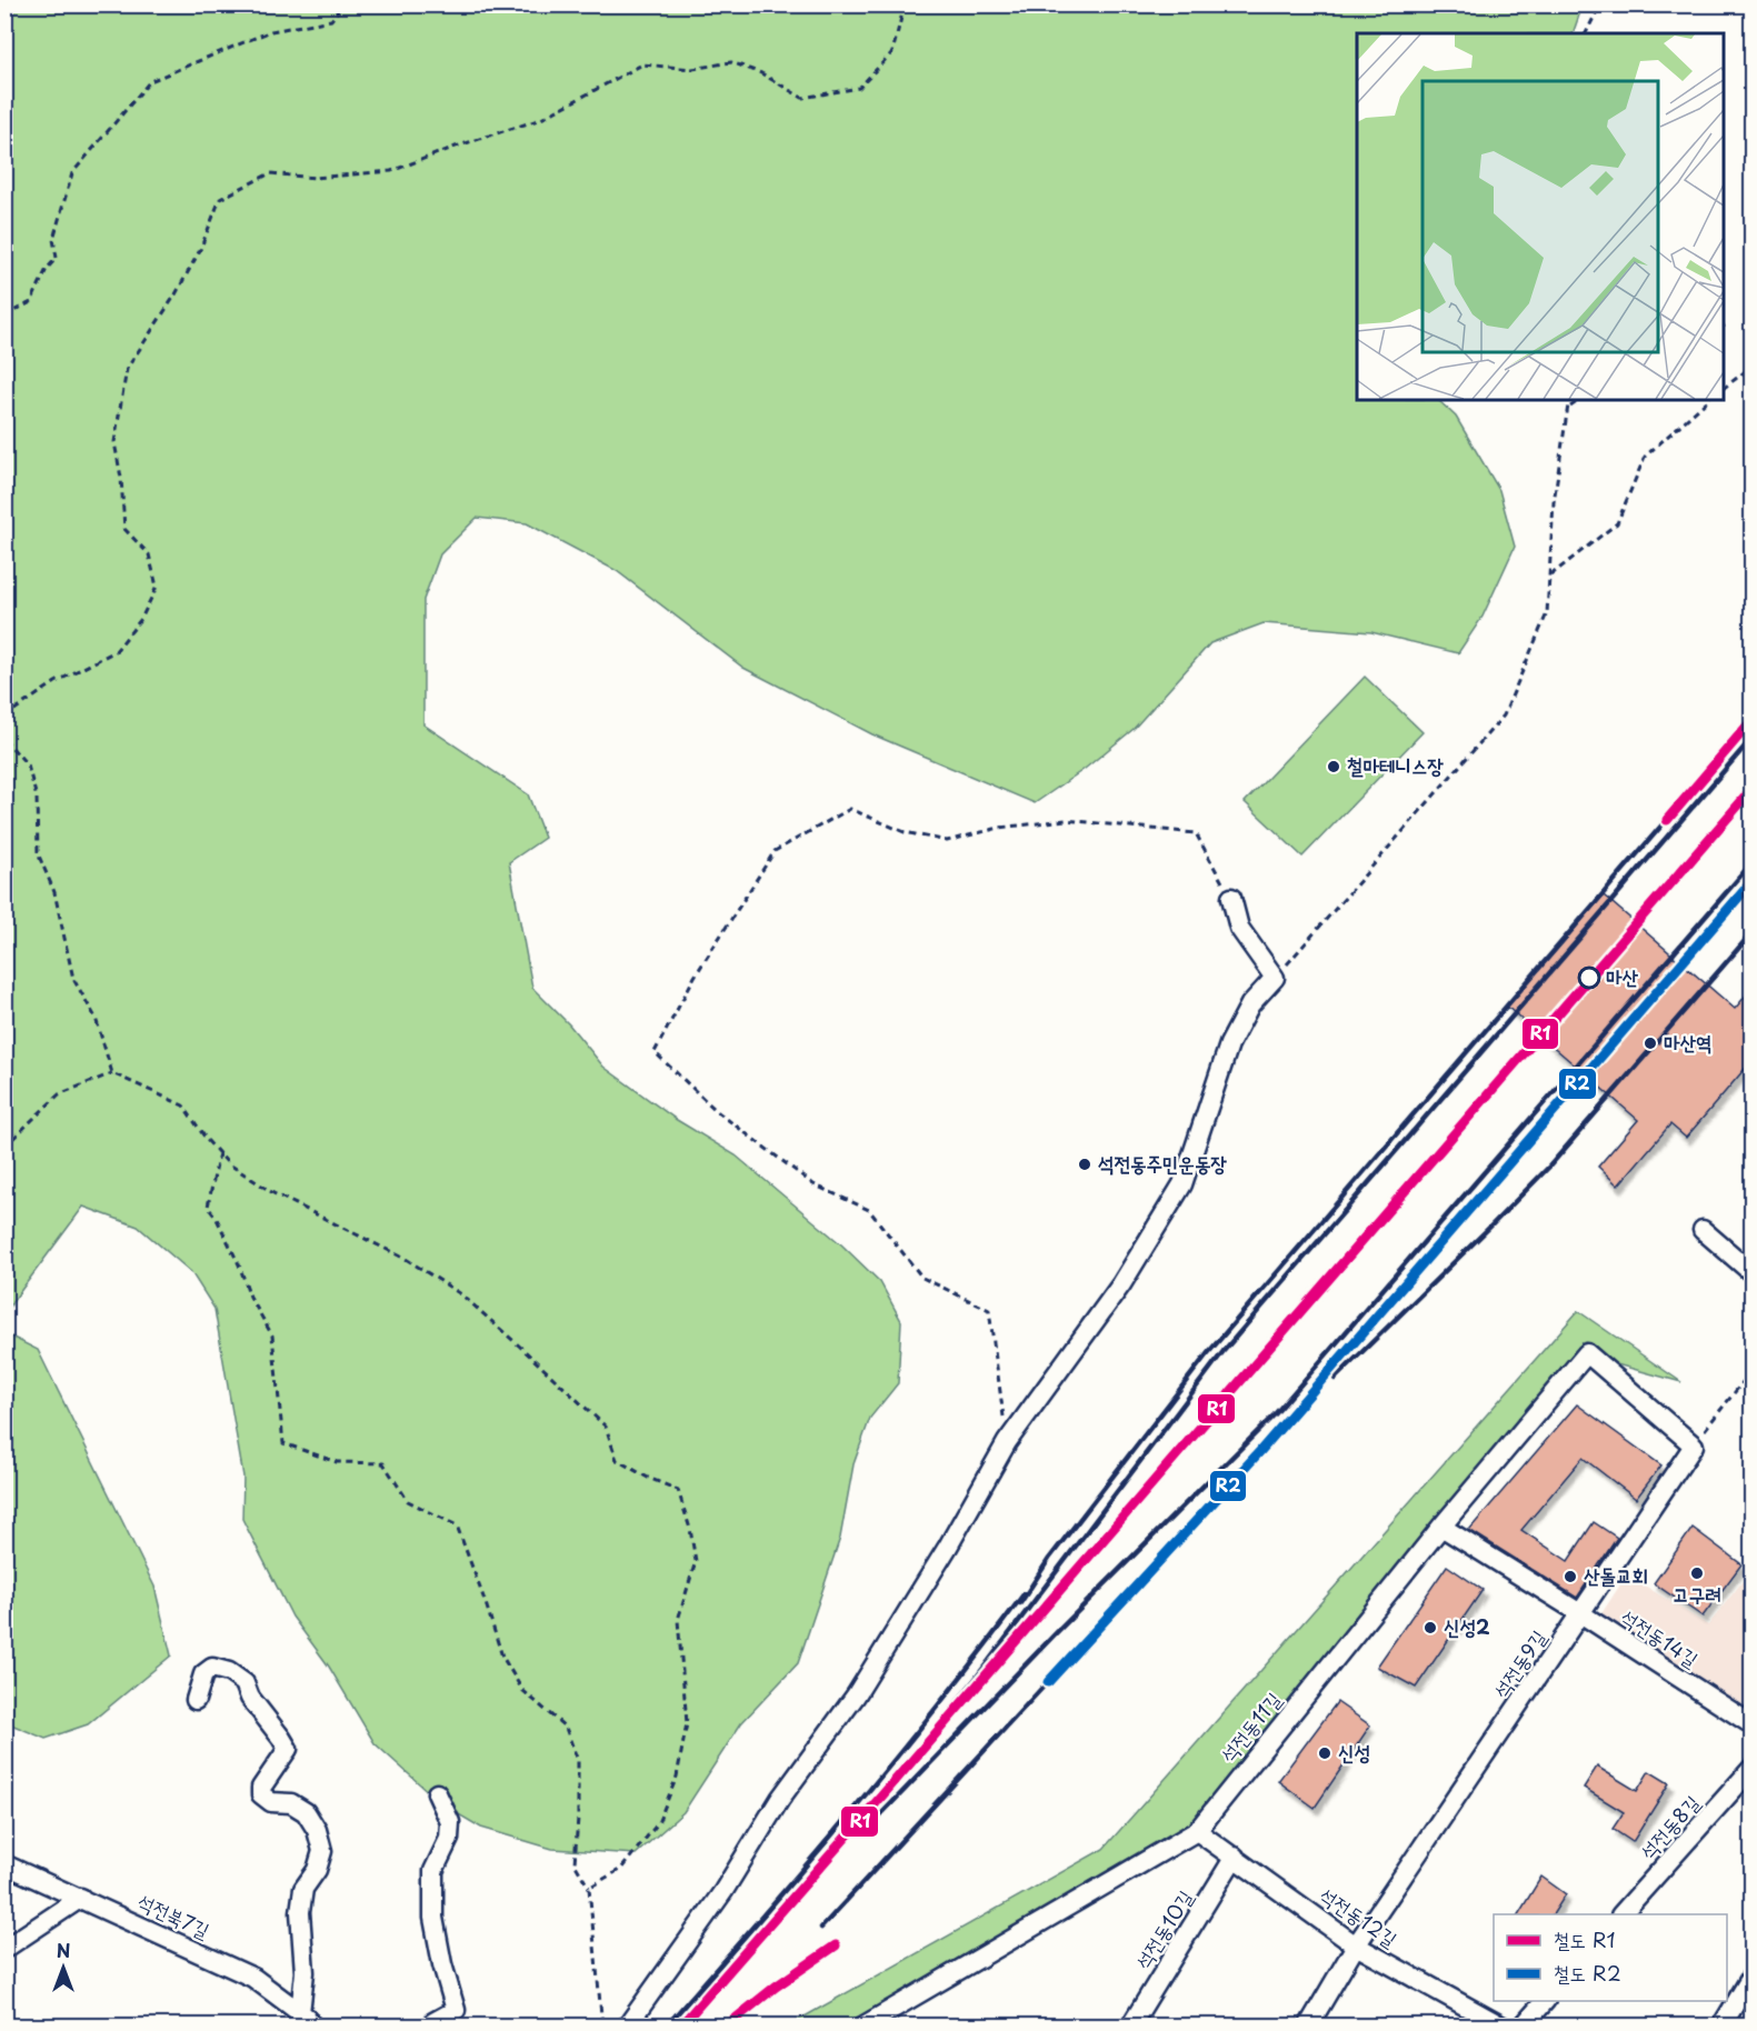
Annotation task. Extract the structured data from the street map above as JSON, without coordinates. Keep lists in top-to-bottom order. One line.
{"streets":{"street":["석전동14길","석전동9길","석전동11길","석전동8길","석전북7길","석전동12길","석전동10길"]},"crossings":[["석전동14길","석전동9길"],["석전동14길","석전동11길"],["석전동9길","석전동11길"],["석전동9길","석전동12길"],["석전동11길","석전동12길"],["석전동12길","석전동10길"]],"places":["철마테니스장","마산","마산역","석전동주민운동장","고구려","산돌교회","신성2","신성"],"lines":["rail line R1","rail line R2"],"legend":["철도 R1","철도 R2"],"north":"top"}
